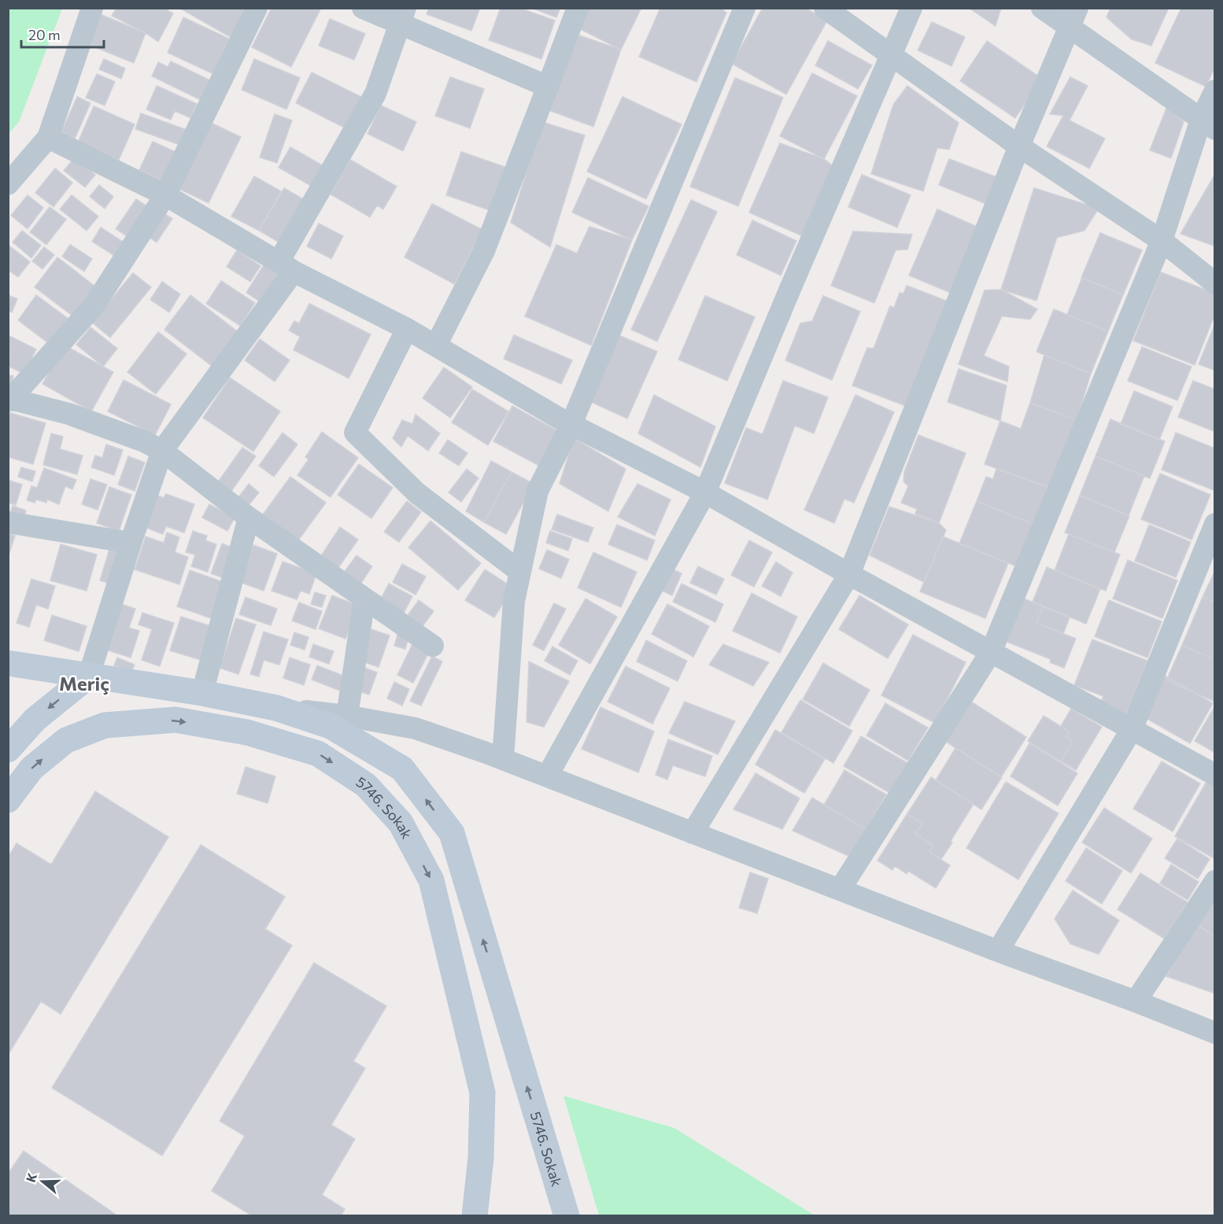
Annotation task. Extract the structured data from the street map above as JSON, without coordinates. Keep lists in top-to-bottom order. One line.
{"streets":{"main road":["5746. Sokak"]},"districts":["Meriç"],"scale_bar":"20 m","north":"left"}
